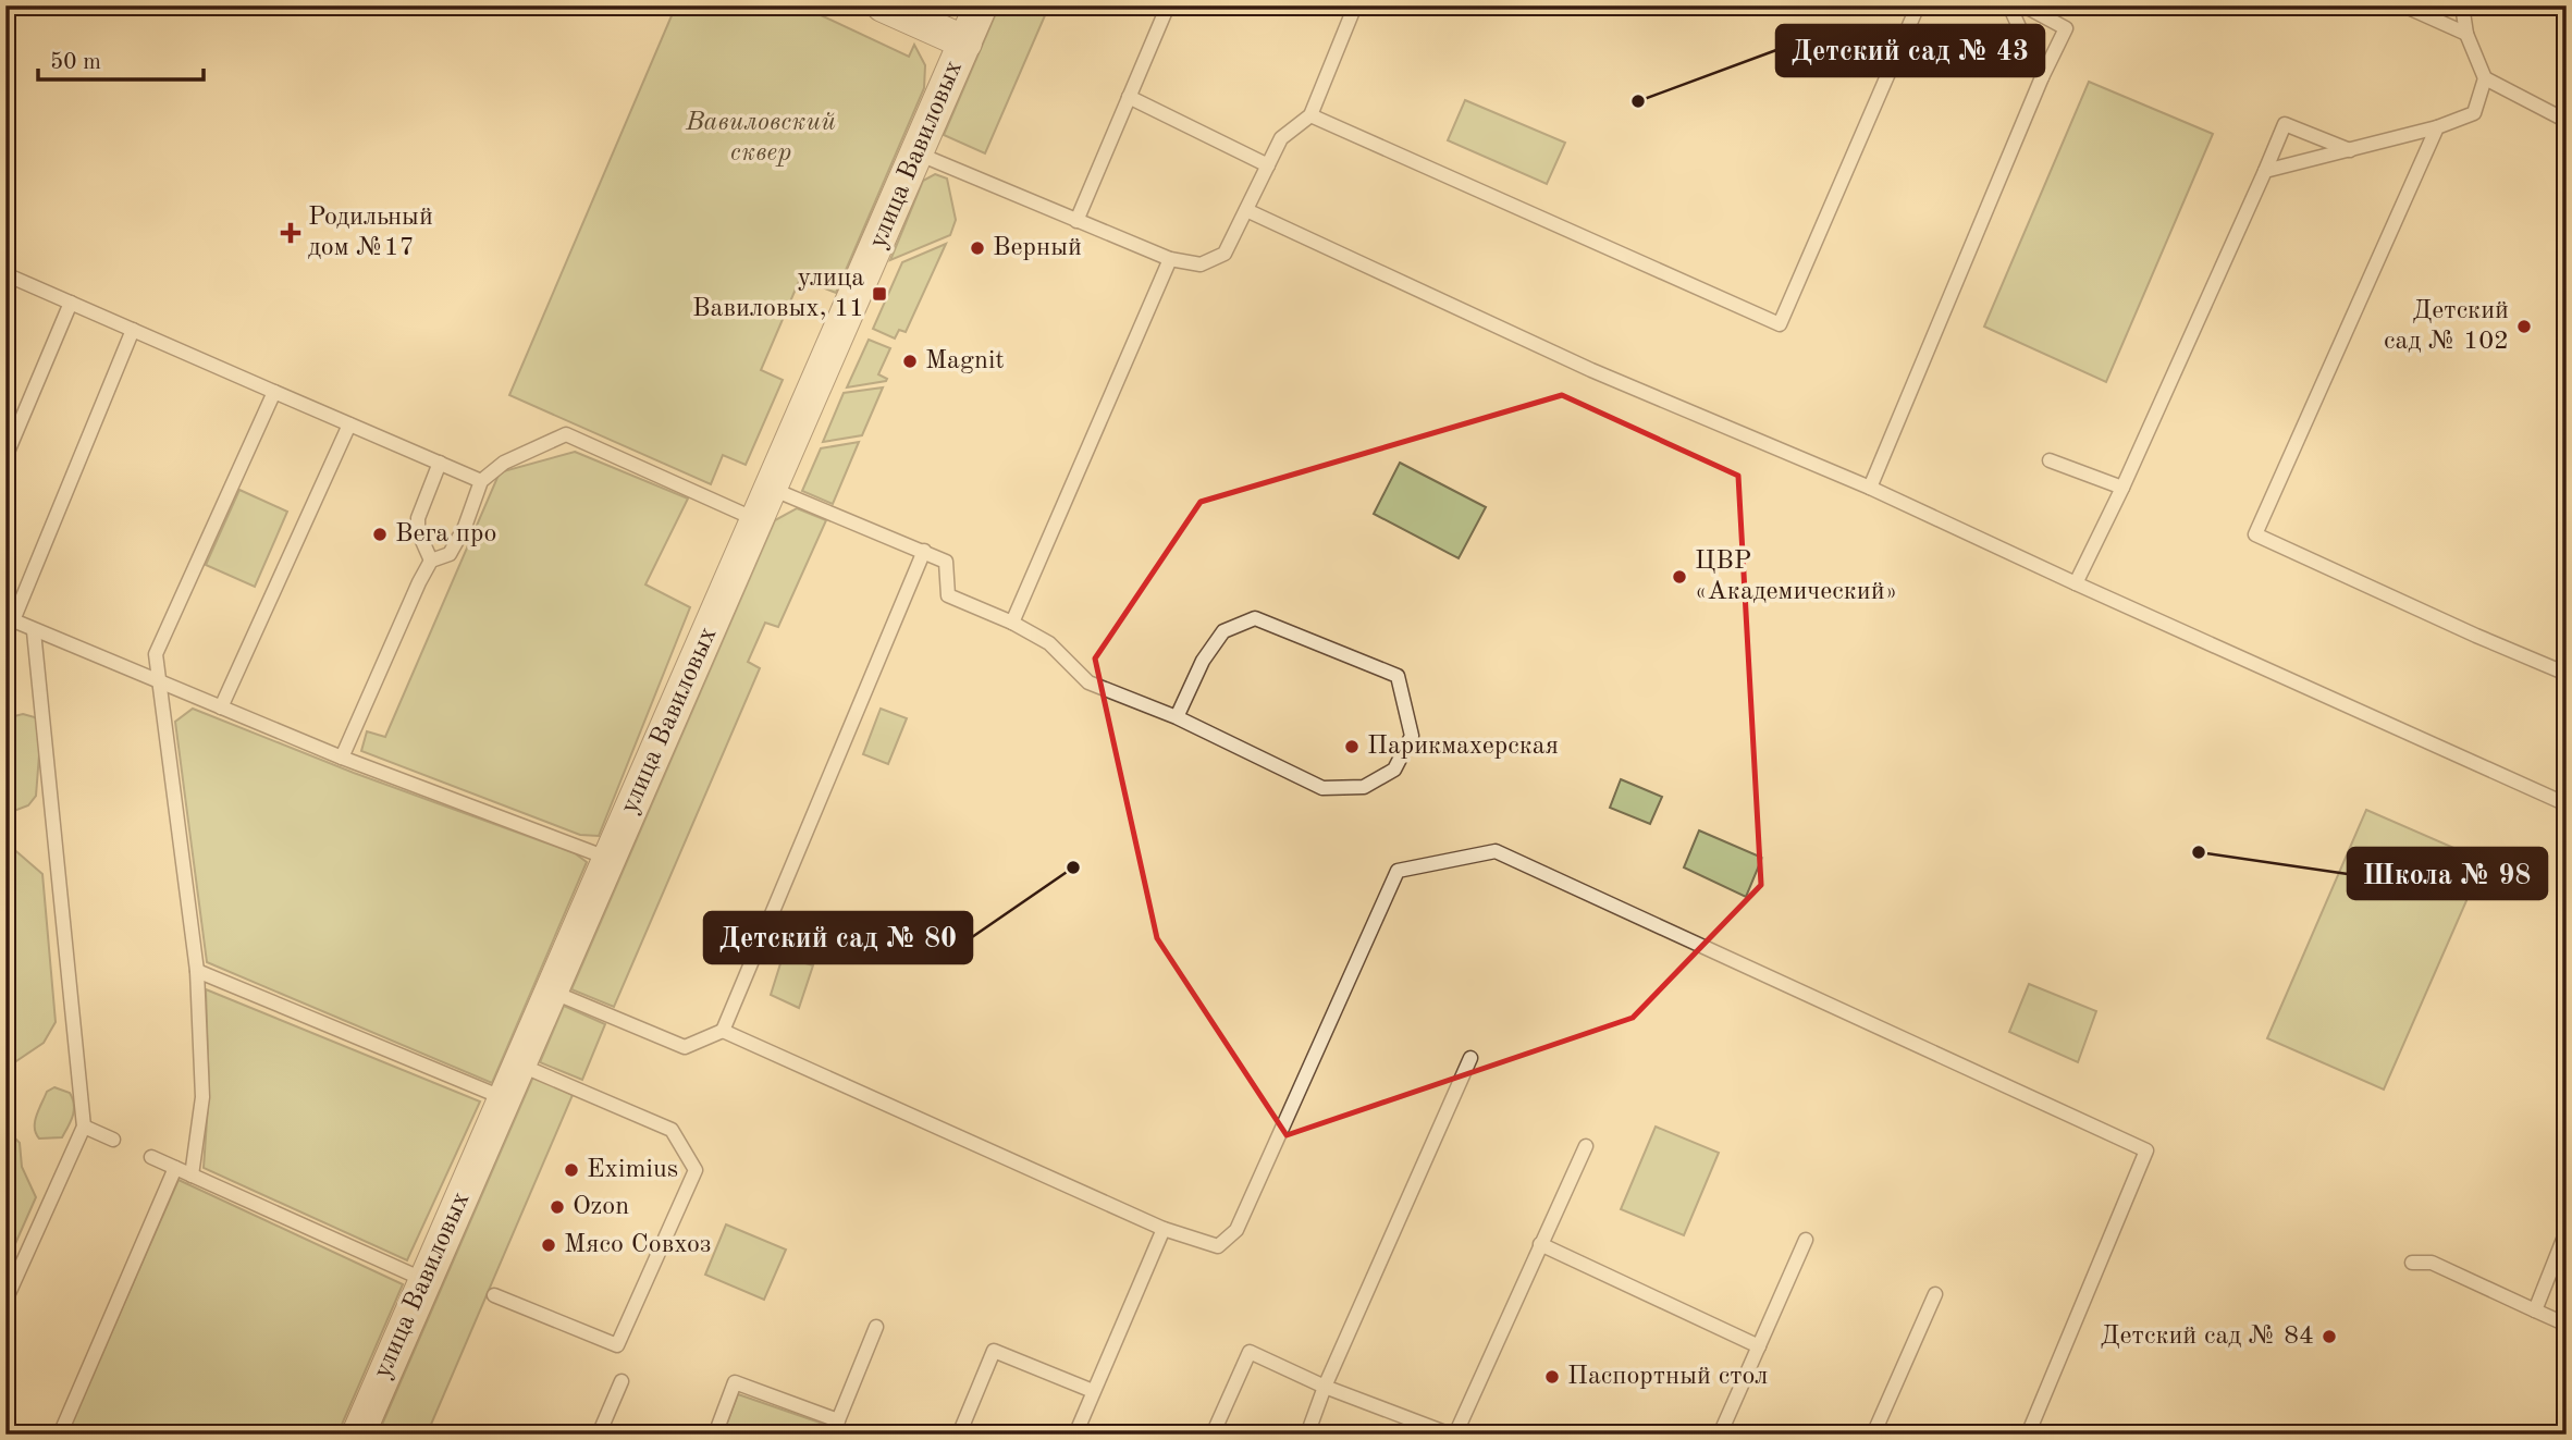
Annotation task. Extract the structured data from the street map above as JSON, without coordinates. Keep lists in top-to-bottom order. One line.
{"streets":{"street":["улица Вавиловых"]},"parks":["Вавиловский сквер"],"places":{"other":["Детский сад № 43","Верный","Детский сад № 102","Magnit","Вега про","ЦВР «Академический»","Парикмахерская","Школа № 98","Детский сад № 80","Eximius","Ozon","Мясо Совхоз","Детский сад № 84","Паспортный стол"],"health":["Родильный дом №17"],"transit":["улица Вавиловых, 11"]},"scale_bar":"50 m"}
